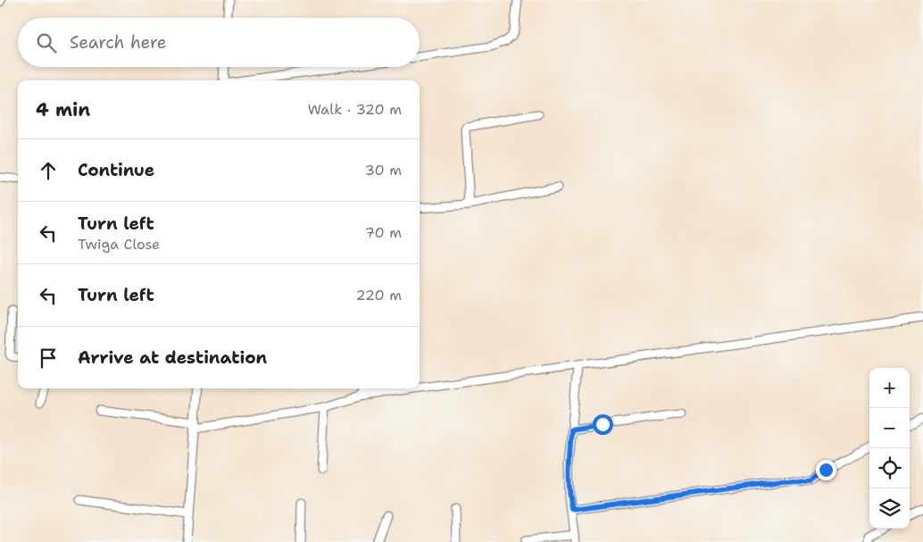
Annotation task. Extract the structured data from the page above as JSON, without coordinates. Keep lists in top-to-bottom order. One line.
{"page":{"search":"Search here","heading":["4 min","Walk · 320 m"],"list":[["Continue","30 m"],["Turn left","Twiga Close","70 m"],["Turn left","220 m"],"Arrive at destination"],"map_buttons":["+","−"]}}
